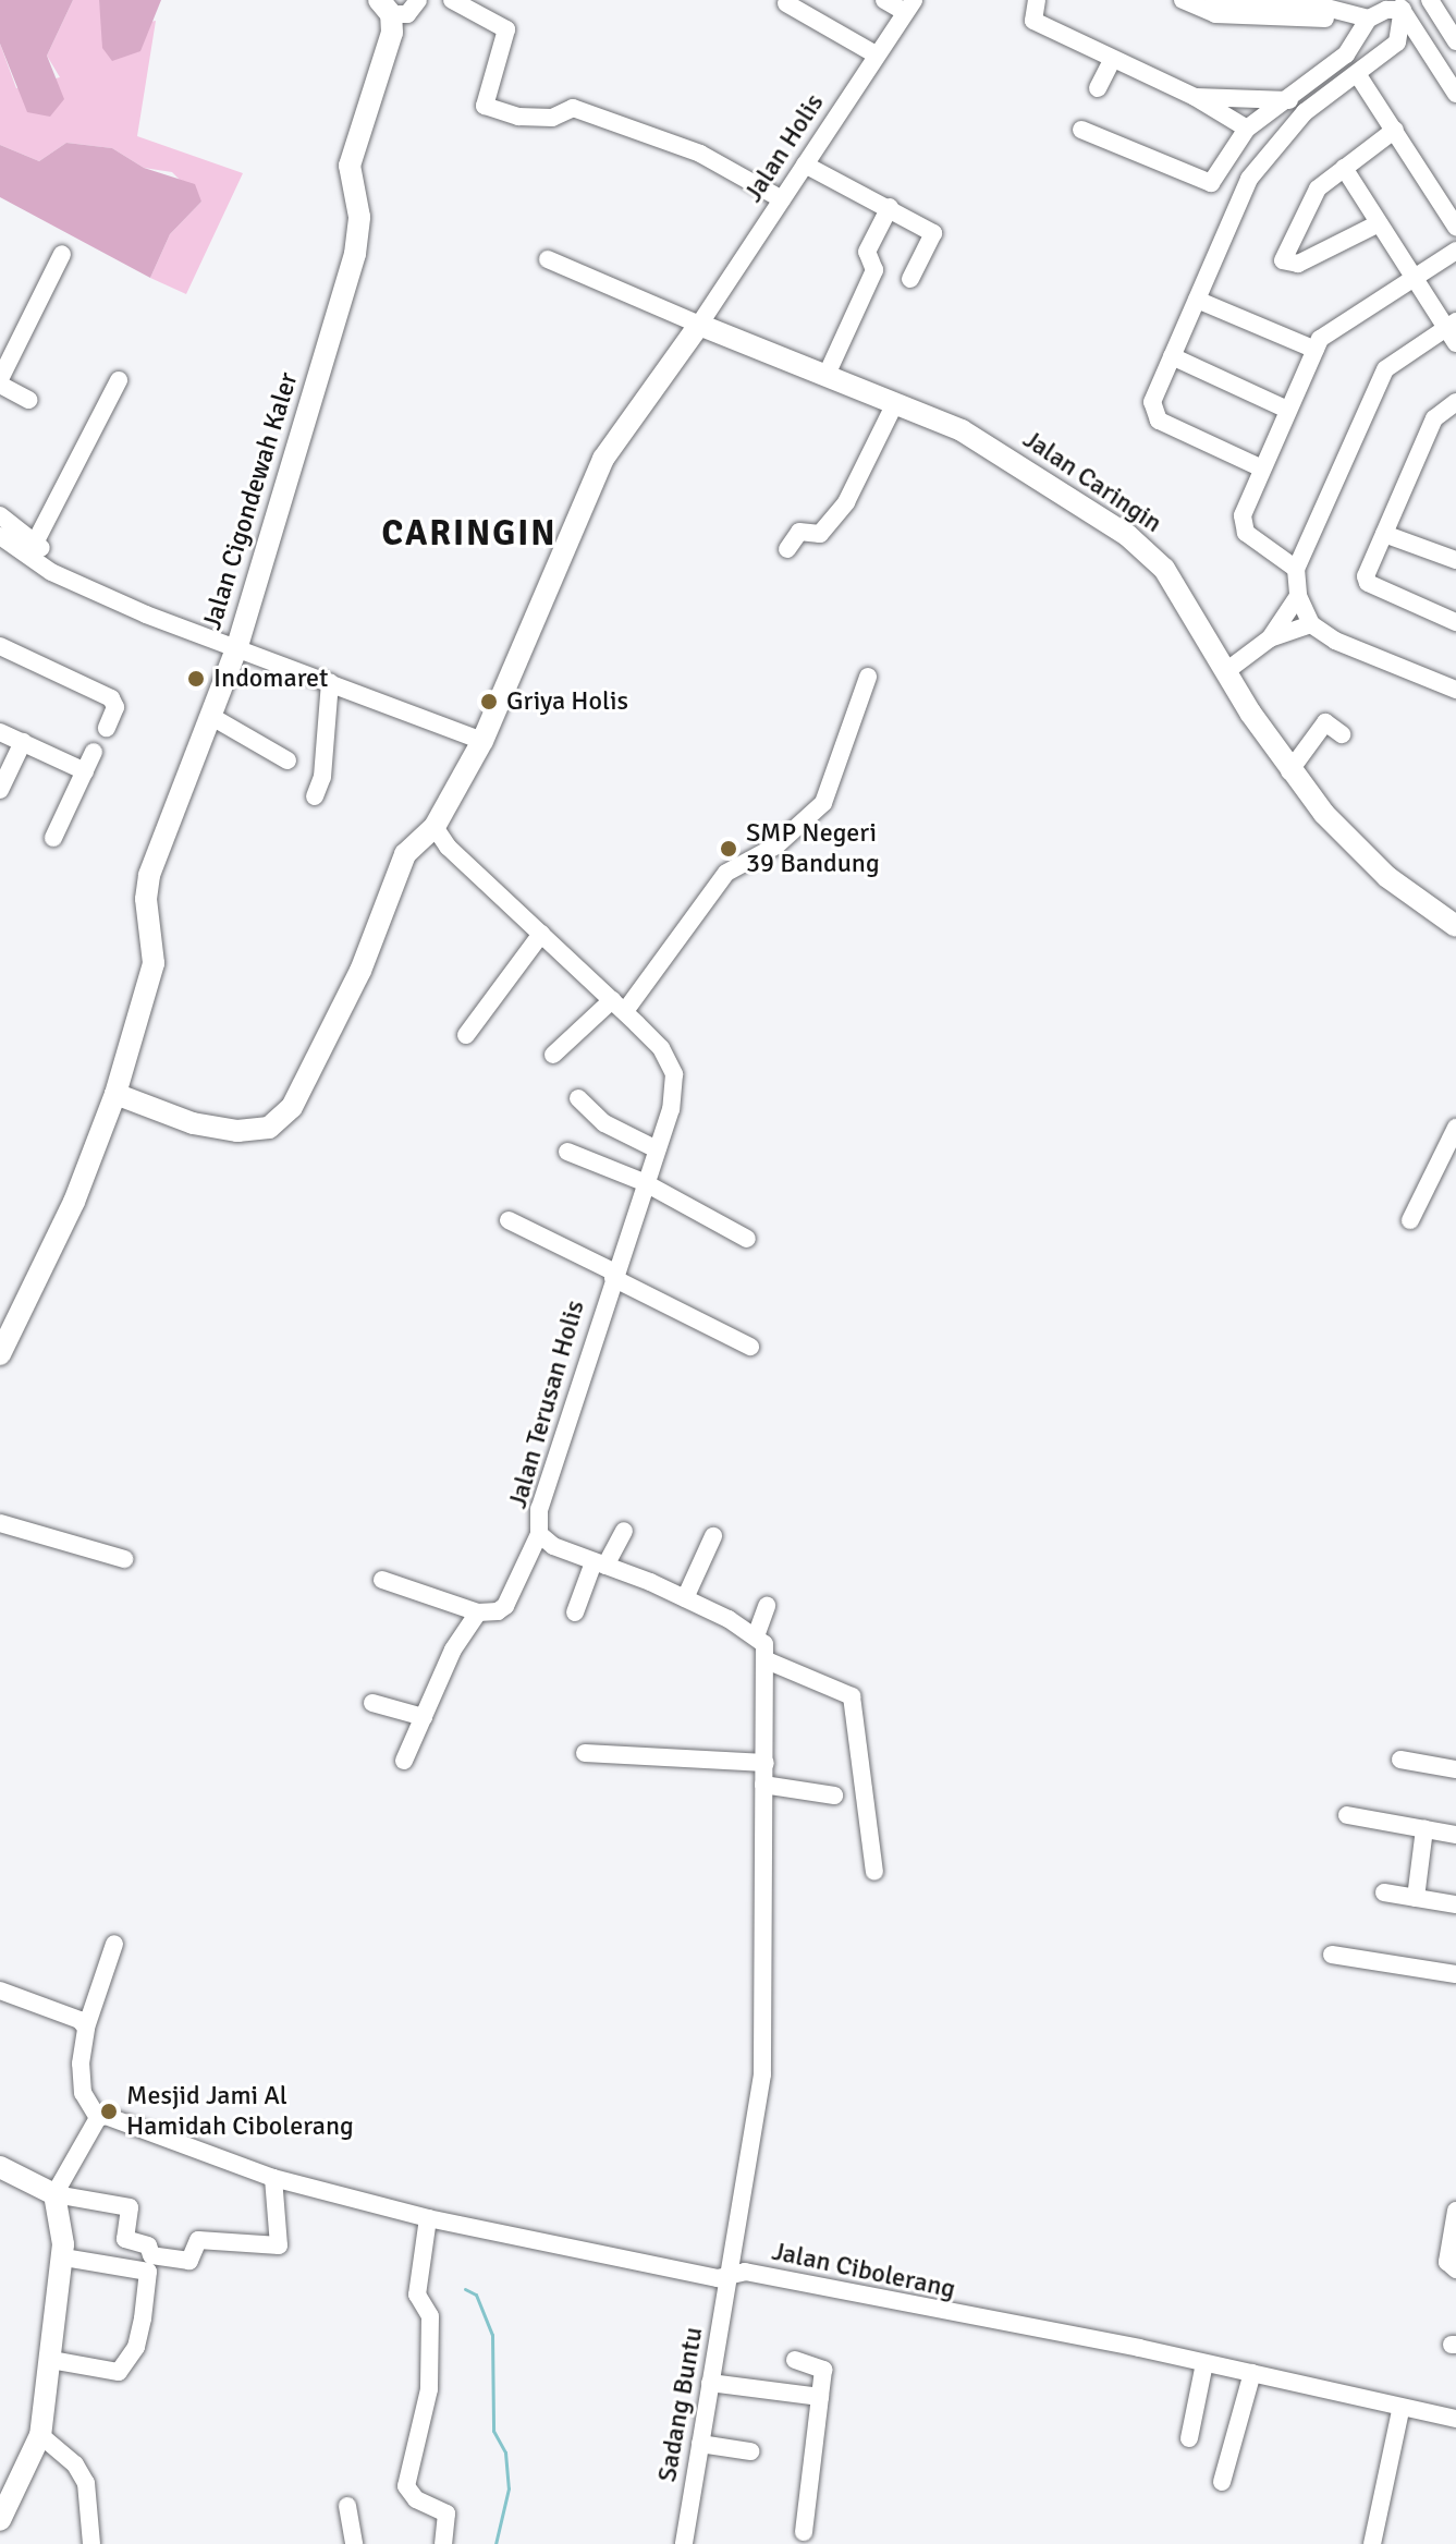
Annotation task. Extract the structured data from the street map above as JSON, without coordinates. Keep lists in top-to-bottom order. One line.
{"streets":{"main road":["Jalan Caringin","Jalan Cigondewah Kaler"],"street":["Jalan Holis","Jalan Terusan Holis","Jalan Cibolerang","Sadang Buntu"]},"crossings":[["Jalan Holis","Jalan Caringin"],["Jalan Cibolerang","Sadang Buntu"]],"districts":["CARINGIN"],"places":["Indomaret","Griya Holis","SMP Negeri 39 Bandung","Mesjid Jami Al Hamidah Cibolerang"]}
